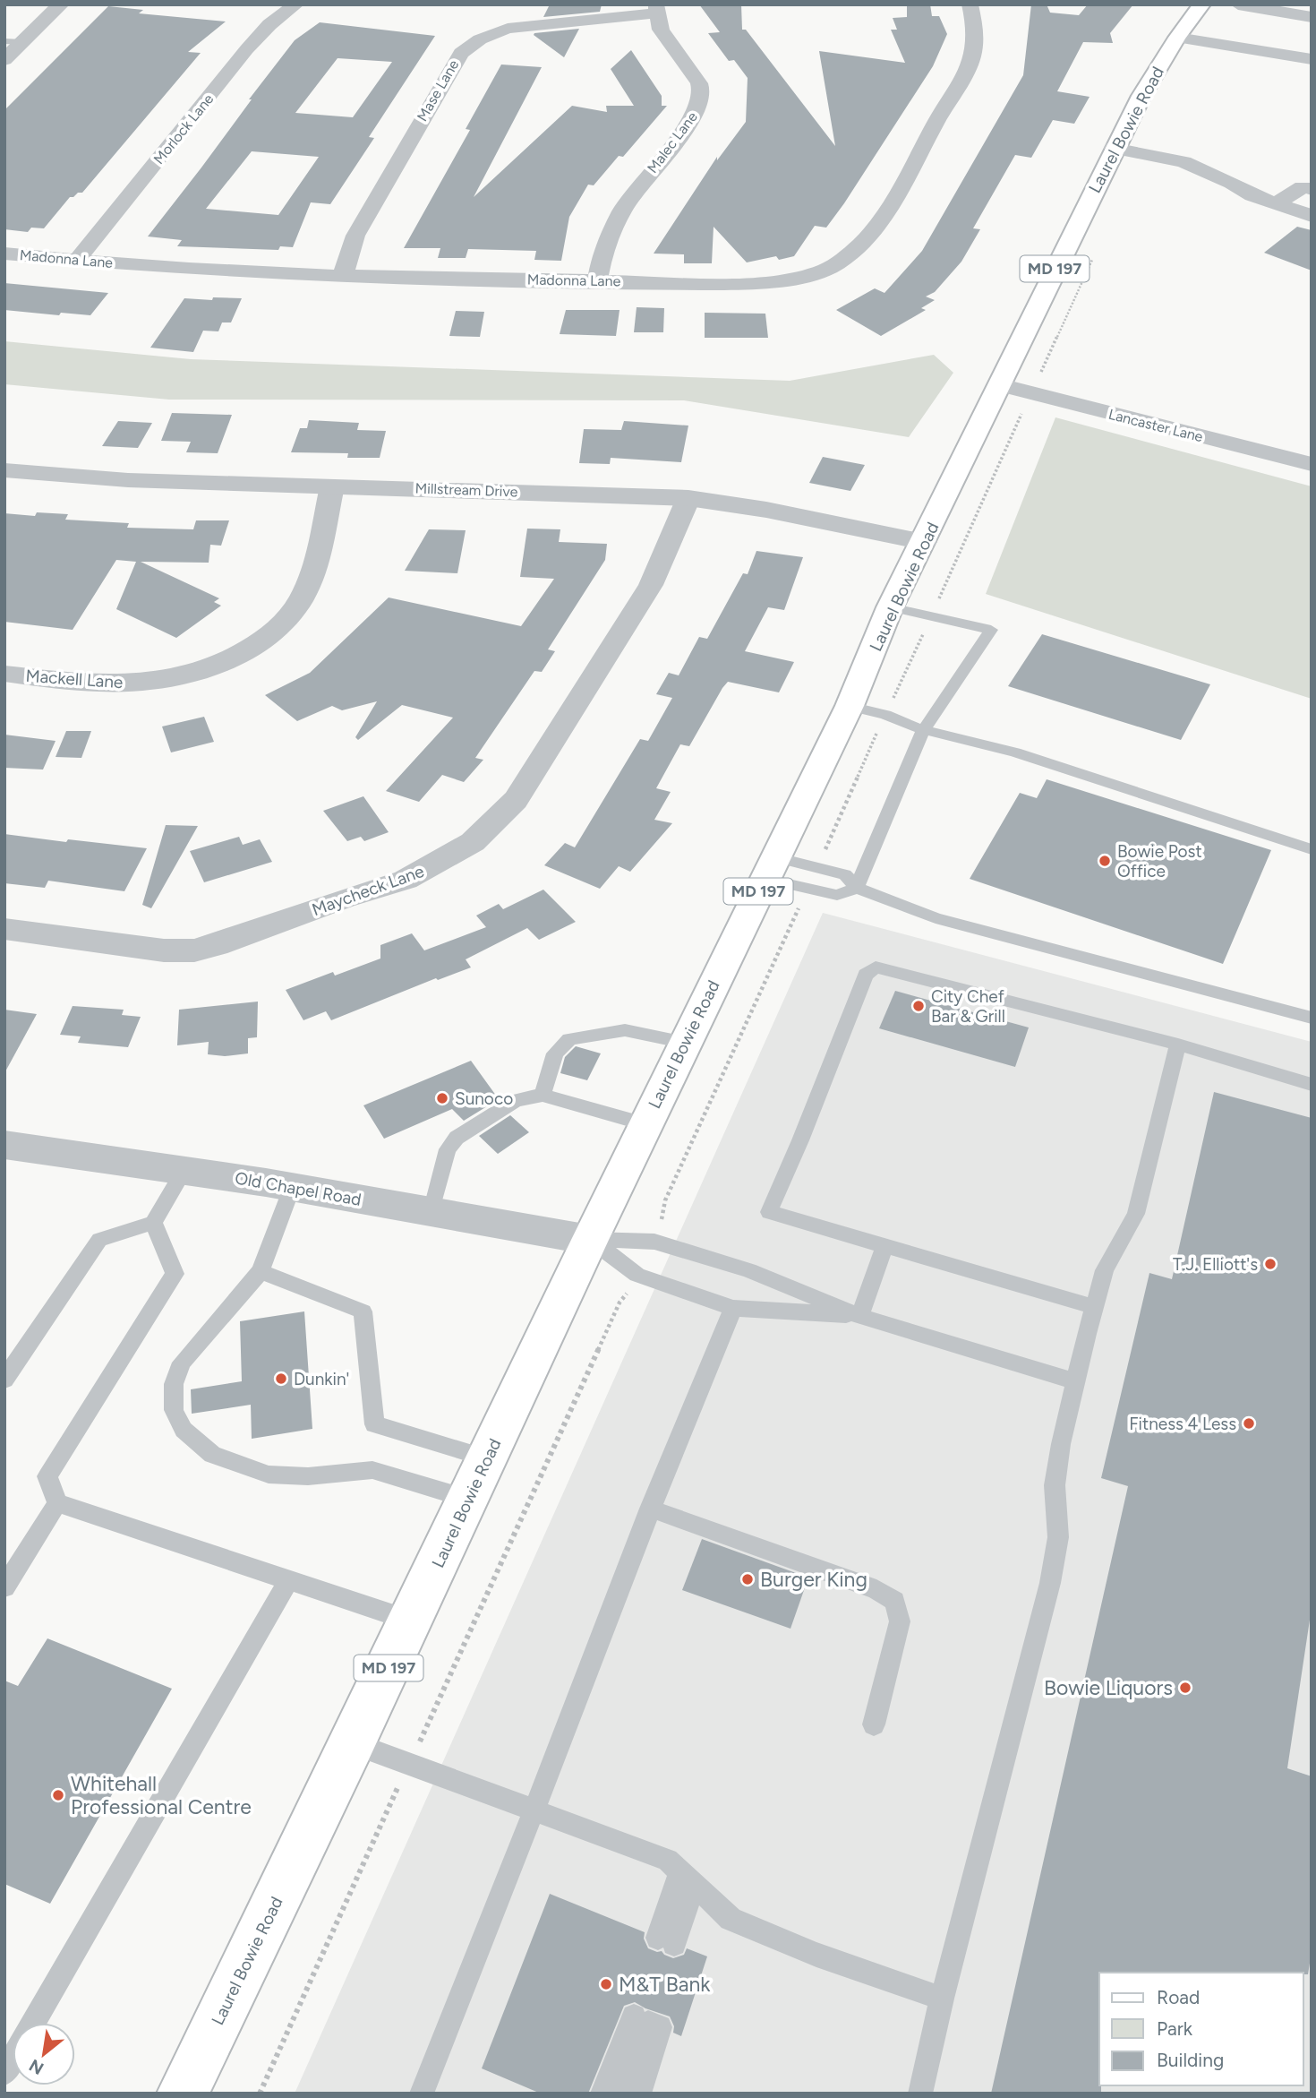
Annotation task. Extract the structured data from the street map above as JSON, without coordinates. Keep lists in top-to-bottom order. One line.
{"streets":{"main road":["Laurel Bowie Road","MD 197"],"street":["Mase Lane","Morlock Lane","Malec Lane","Madonna Lane","Lancaster Lane","Millstream Drive","Mackell Lane","Maycheck Lane","Old Chapel Road"]},"crossings":[["Mase Lane","Malec Lane"],["Mase Lane","Madonna Lane"],["Morlock Lane","Madonna Lane"],["Laurel Bowie Road","Lancaster Lane"],["Laurel Bowie Road","Millstream Drive"],["Laurel Bowie Road","Old Chapel Road"],["Malec Lane","Madonna Lane"],["Millstream Drive","Mackell Lane"],["Millstream Drive","Maycheck Lane"]],"places":["Bowie Post Office","City Chef Bar & Grill","Sunoco","T.J. Elliott's","Dunkin'","Fitness 4 Less","Burger King","Bowie Liquors","Whitehall Professional Centre","M&T Bank"],"legend":["Road","Park","Building"],"north":"bottom left"}
